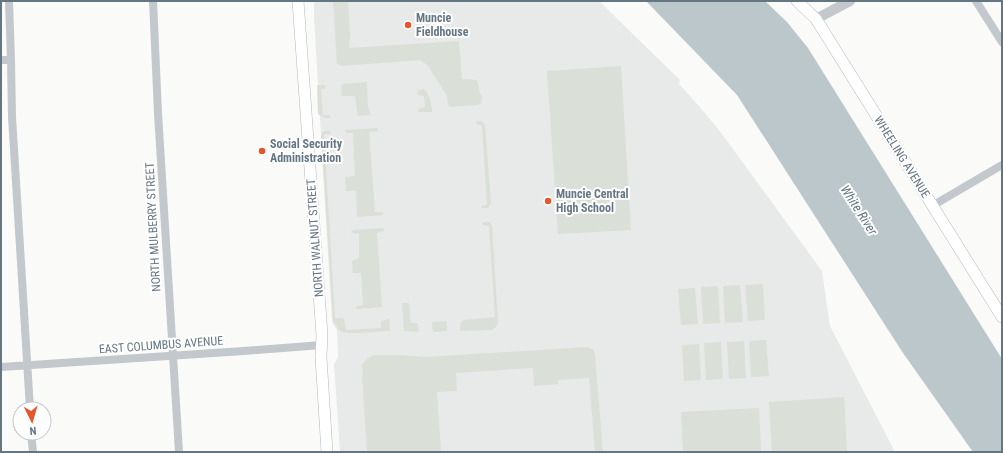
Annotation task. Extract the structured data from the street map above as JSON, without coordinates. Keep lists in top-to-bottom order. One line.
{"streets":{"main road":["WHEELING AVENUE","NORTH WALNUT STREET"],"street":["NORTH MULBERRY STREET","EAST COLUMBUS AVENUE"]},"crossings":[["NORTH MULBERRY STREET","EAST COLUMBUS AVENUE"],["NORTH WALNUT STREET","EAST COLUMBUS AVENUE"]],"water":["White River"],"places":["Muncie Fieldhouse","Social Security Administration","Muncie Central High School"],"north":"bottom"}
